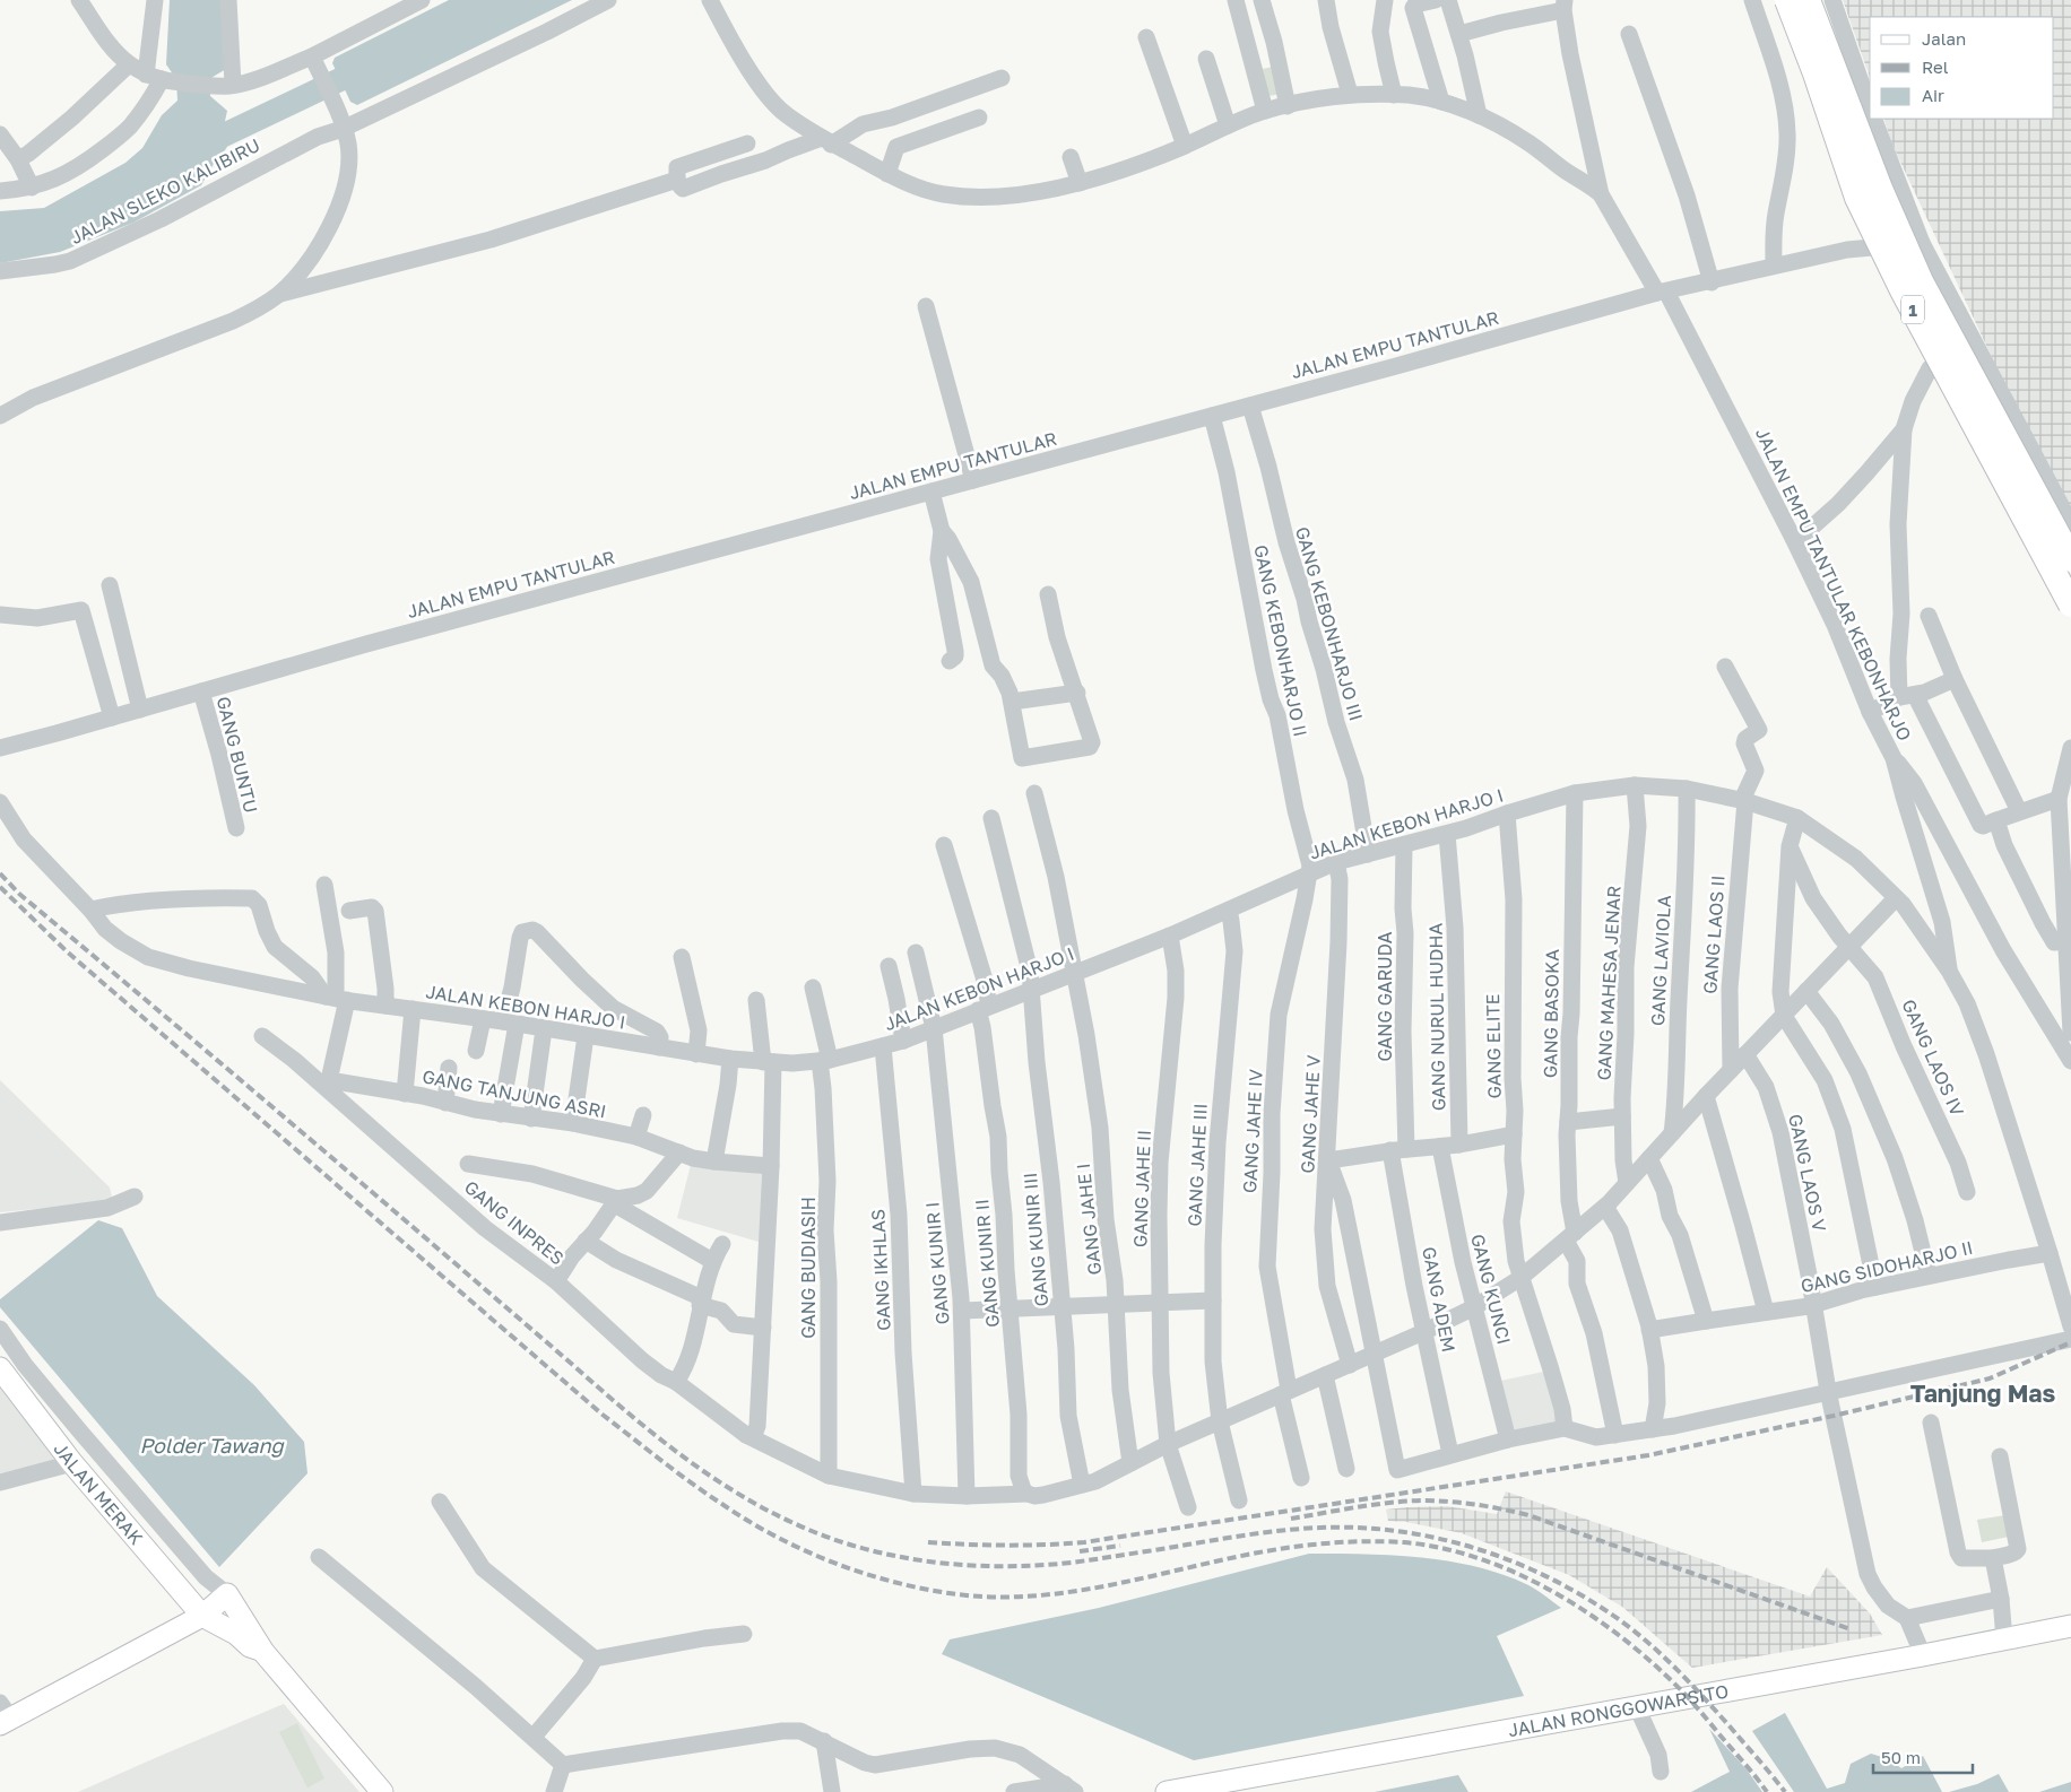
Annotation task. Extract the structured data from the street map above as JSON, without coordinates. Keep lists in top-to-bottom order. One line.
{"streets":{"highway":["1"],"main road":["JALAN MERAK","JALAN RONGGOWARSITO"],"street":["JALAN SLEKO KALIBIRU","JALAN EMPU TANTULAR","JALAN EMPU TANTULAR KEBONHARJO","GANG KEBONHARJO III","GANG KEBONHARJO II","GANG BUNTU","JALAN KEBON HARJO I","GANG LAOS II","GANG LAVIOLA","GANG MAHESA JENAR","GANG GARUDA","GANG BASOKA","GANG NURUL HUDHA","GANG ELITE","GANG LAOS IV","GANG TANJUNG ASRI","GANG JAHE V","GANG JAHE IV","GANG JAHE III","GANG LAOS V","GANG JAHE II","GANG JAHE I","GANG INPRES","GANG KUNIR III","GANG KUNIR I","GANG KUNIR II","GANG SIDOHARJO II","GANG BUDIASIH","GANG IKHLAS","GANG KUNCI","GANG ADEM"]},"crossings":[["JALAN EMPU TANTULAR","JALAN EMPU TANTULAR KEBONHARJO"],["JALAN EMPU TANTULAR","GANG KEBONHARJO III"],["JALAN EMPU TANTULAR","GANG KEBONHARJO II"],["JALAN EMPU TANTULAR","GANG BUNTU"],["JALAN EMPU TANTULAR KEBONHARJO","JALAN KEBON HARJO I"],["GANG KEBONHARJO III","JALAN KEBON HARJO I"],["GANG KEBONHARJO II","JALAN KEBON HARJO I"],["GANG KEBONHARJO II","GANG JAHE IV"],["JALAN KEBON HARJO I","GANG LAOS II"],["JALAN KEBON HARJO I","GANG LAVIOLA"],["JALAN KEBON HARJO I","GANG MAHESA JENAR"],["JALAN KEBON HARJO I","GANG GARUDA"],["JALAN KEBON HARJO I","GANG BASOKA"],["JALAN KEBON HARJO I","GANG NURUL HUDHA"],["JALAN KEBON HARJO I","GANG ELITE"],["JALAN KEBON HARJO I","GANG JAHE V"],["JALAN KEBON HARJO I","GANG JAHE IV"],["JALAN KEBON HARJO I","GANG JAHE III"],["JALAN KEBON HARJO I","GANG JAHE II"],["JALAN KEBON HARJO I","GANG JAHE I"],["JALAN KEBON HARJO I","GANG INPRES"],["JALAN KEBON HARJO I","GANG KUNIR III"],["JALAN KEBON HARJO I","GANG KUNIR I"],["JALAN KEBON HARJO I","GANG KUNIR II"],["JALAN KEBON HARJO I","GANG BUDIASIH"],["JALAN KEBON HARJO I","GANG IKHLAS"],["GANG LAOS II","GANG INPRES"],["GANG LAVIOLA","GANG INPRES"],["GANG MAHESA JENAR","GANG INPRES"],["GANG GARUDA","GANG ADEM"],["GANG BASOKA","GANG INPRES"],["GANG ELITE","GANG INPRES"],["GANG LAOS IV","GANG INPRES"],["GANG TANJUNG ASRI","GANG INPRES"],["GANG JAHE V","GANG INPRES"],["GANG JAHE IV","GANG INPRES"],["GANG JAHE III","GANG INPRES"],["GANG LAOS V","GANG INPRES"],["GANG LAOS V","GANG SIDOHARJO II"],["GANG JAHE II","GANG INPRES"],["GANG JAHE I","GANG INPRES"],["GANG INPRES","GANG KUNIR III"],["GANG INPRES","GANG KUNIR I"],["GANG INPRES","GANG KUNIR II"],["GANG INPRES","GANG BUDIASIH"],["GANG INPRES","GANG IKHLAS"],["GANG INPRES","GANG KUNCI"],["GANG INPRES","GANG ADEM"]],"districts":["Tanjung Mas"],"water":["Polder Tawang"],"legend":["Jalan","Rel","Air"],"scale_bar":"50 m"}
